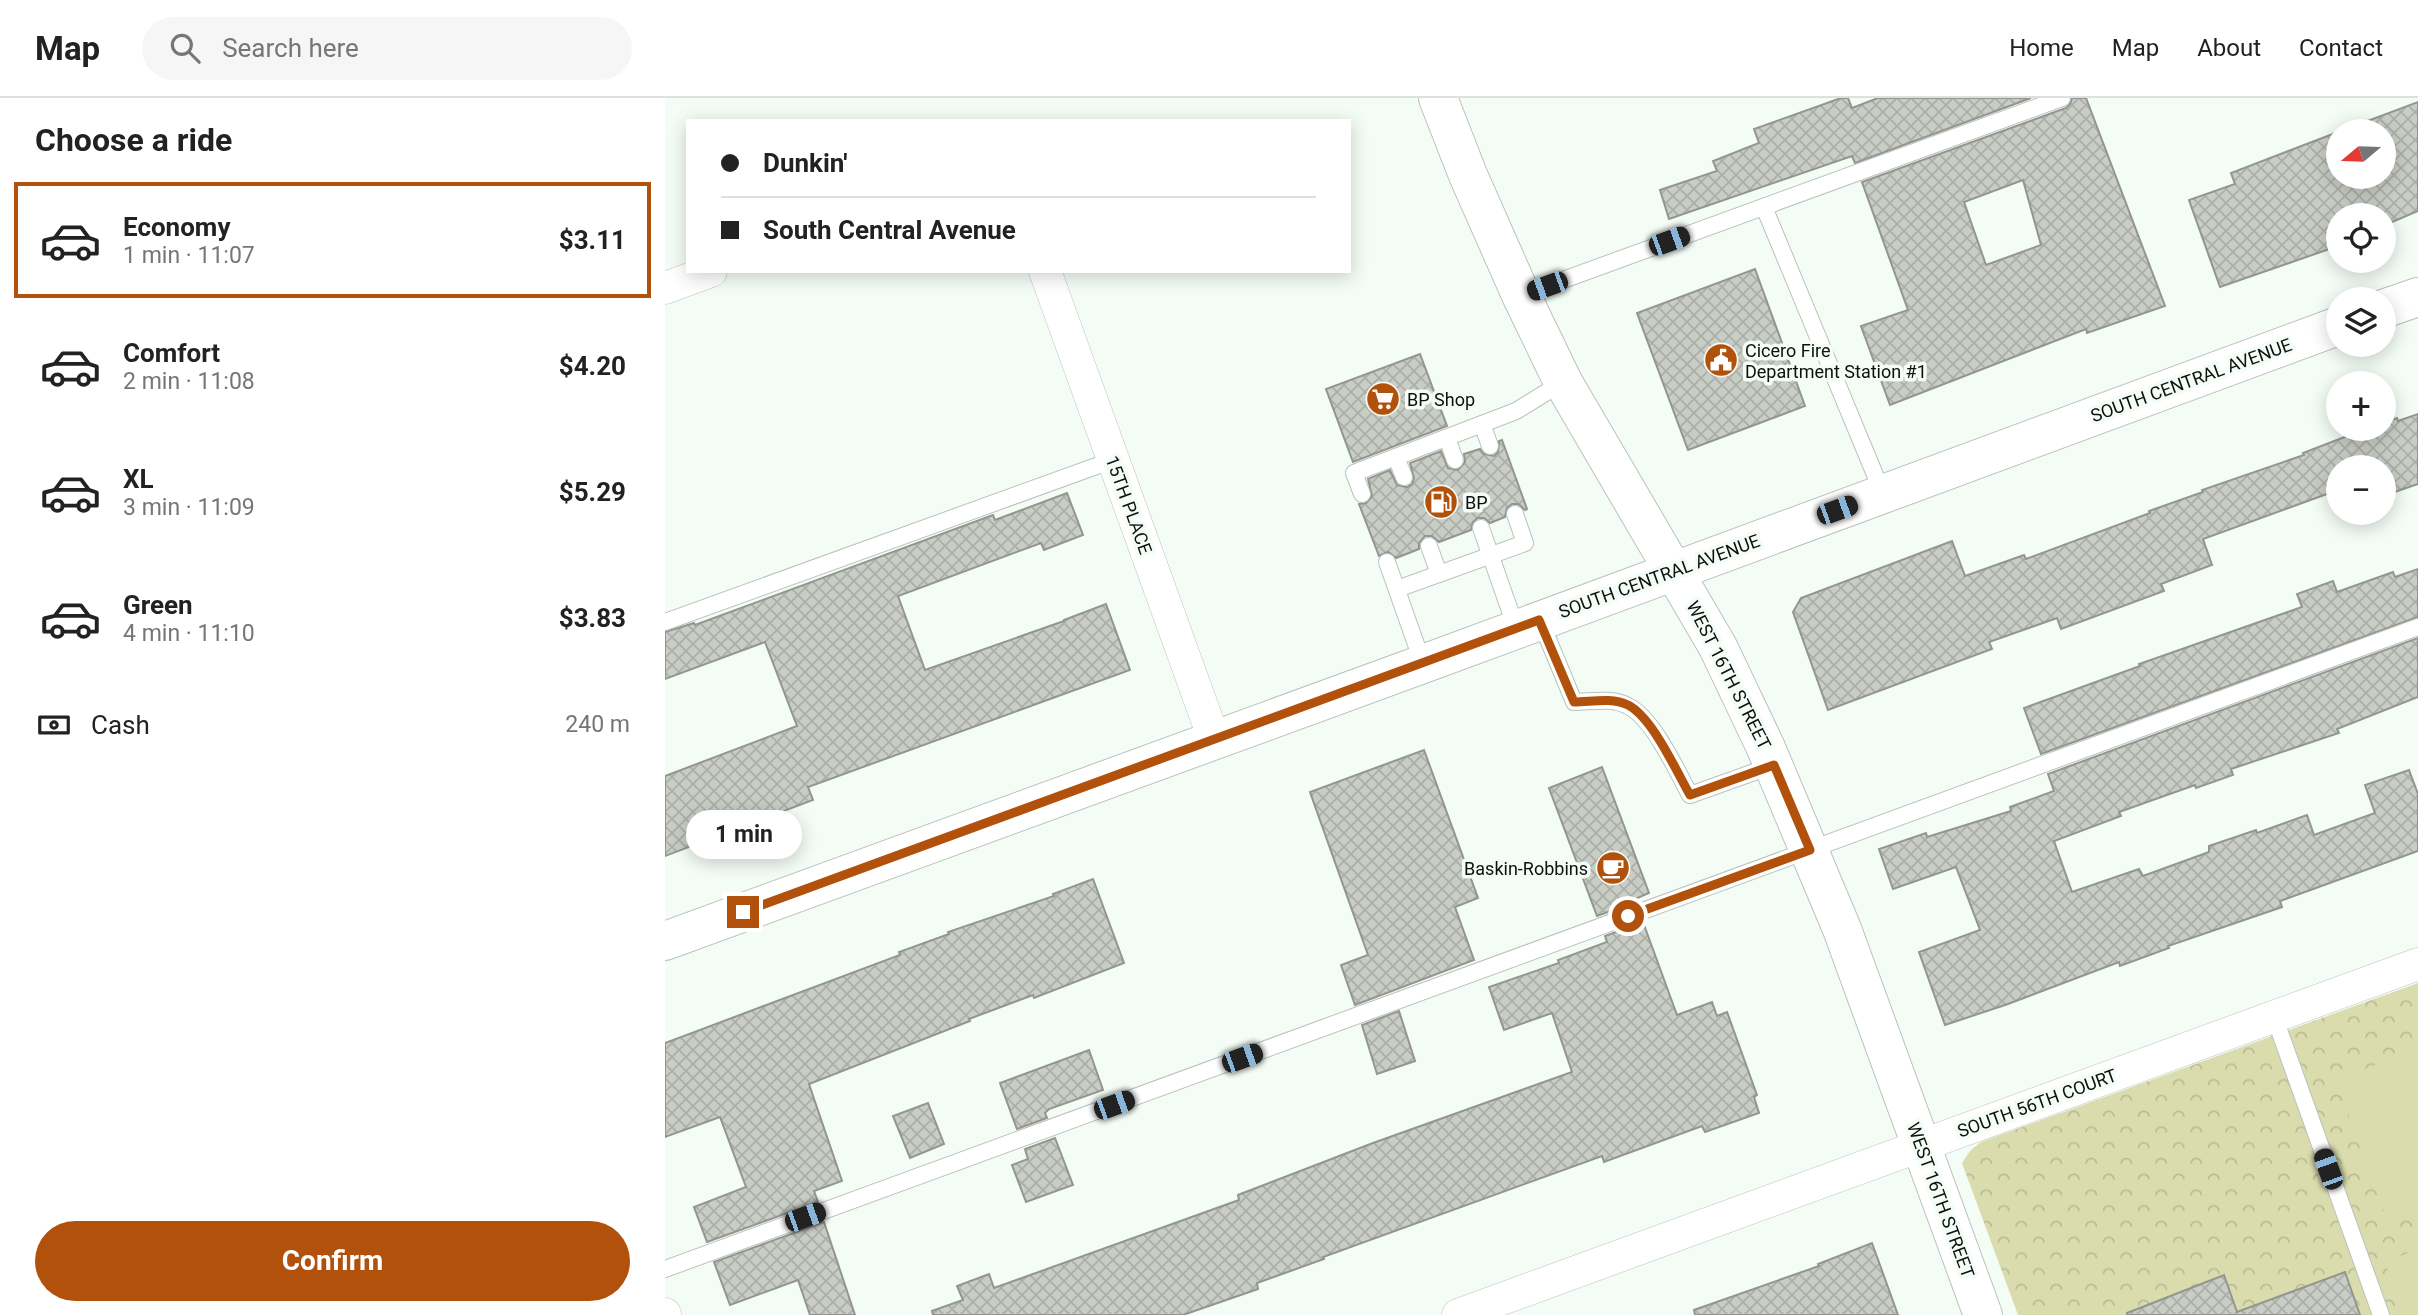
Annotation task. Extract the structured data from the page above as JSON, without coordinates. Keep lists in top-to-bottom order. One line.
{"streets":{"main road":["SOUTH CENTRAL AVENUE","WEST 16TH STREET"],"street":["15TH PLACE","SOUTH 56TH COURT"]},"crossings":[["SOUTH CENTRAL AVENUE","15TH PLACE"],["SOUTH CENTRAL AVENUE","WEST 16TH STREET"],["WEST 16TH STREET","SOUTH 56TH COURT"]],"places":{"public building":["Cicero Fire Department Station #1"],"supermarket":["BP Shop"],"fuel station":["BP"],"cafe":["Baskin-Robbins"]},"north":"left","page":{"header":"Map","search":"Search here","nav":["Home","Map","About","Contact"],"heading":"Choose a ride","map_buttons":["+","−"],"banner":["Dunkin'","South Central Avenue"],"list":[{"name":"Economy","note":"1 min · 11:07","value":"$3.11"},{"name":"Comfort","note":"2 min · 11:08","value":"$4.20"},{"name":"XL","note":"3 min · 11:09","value":"$5.29"},{"name":"Green","note":"4 min · 11:10","value":"$3.83"}],"pay":["Cash","240 m"],"bubble":"1 min","buttons":"Confirm"}}
